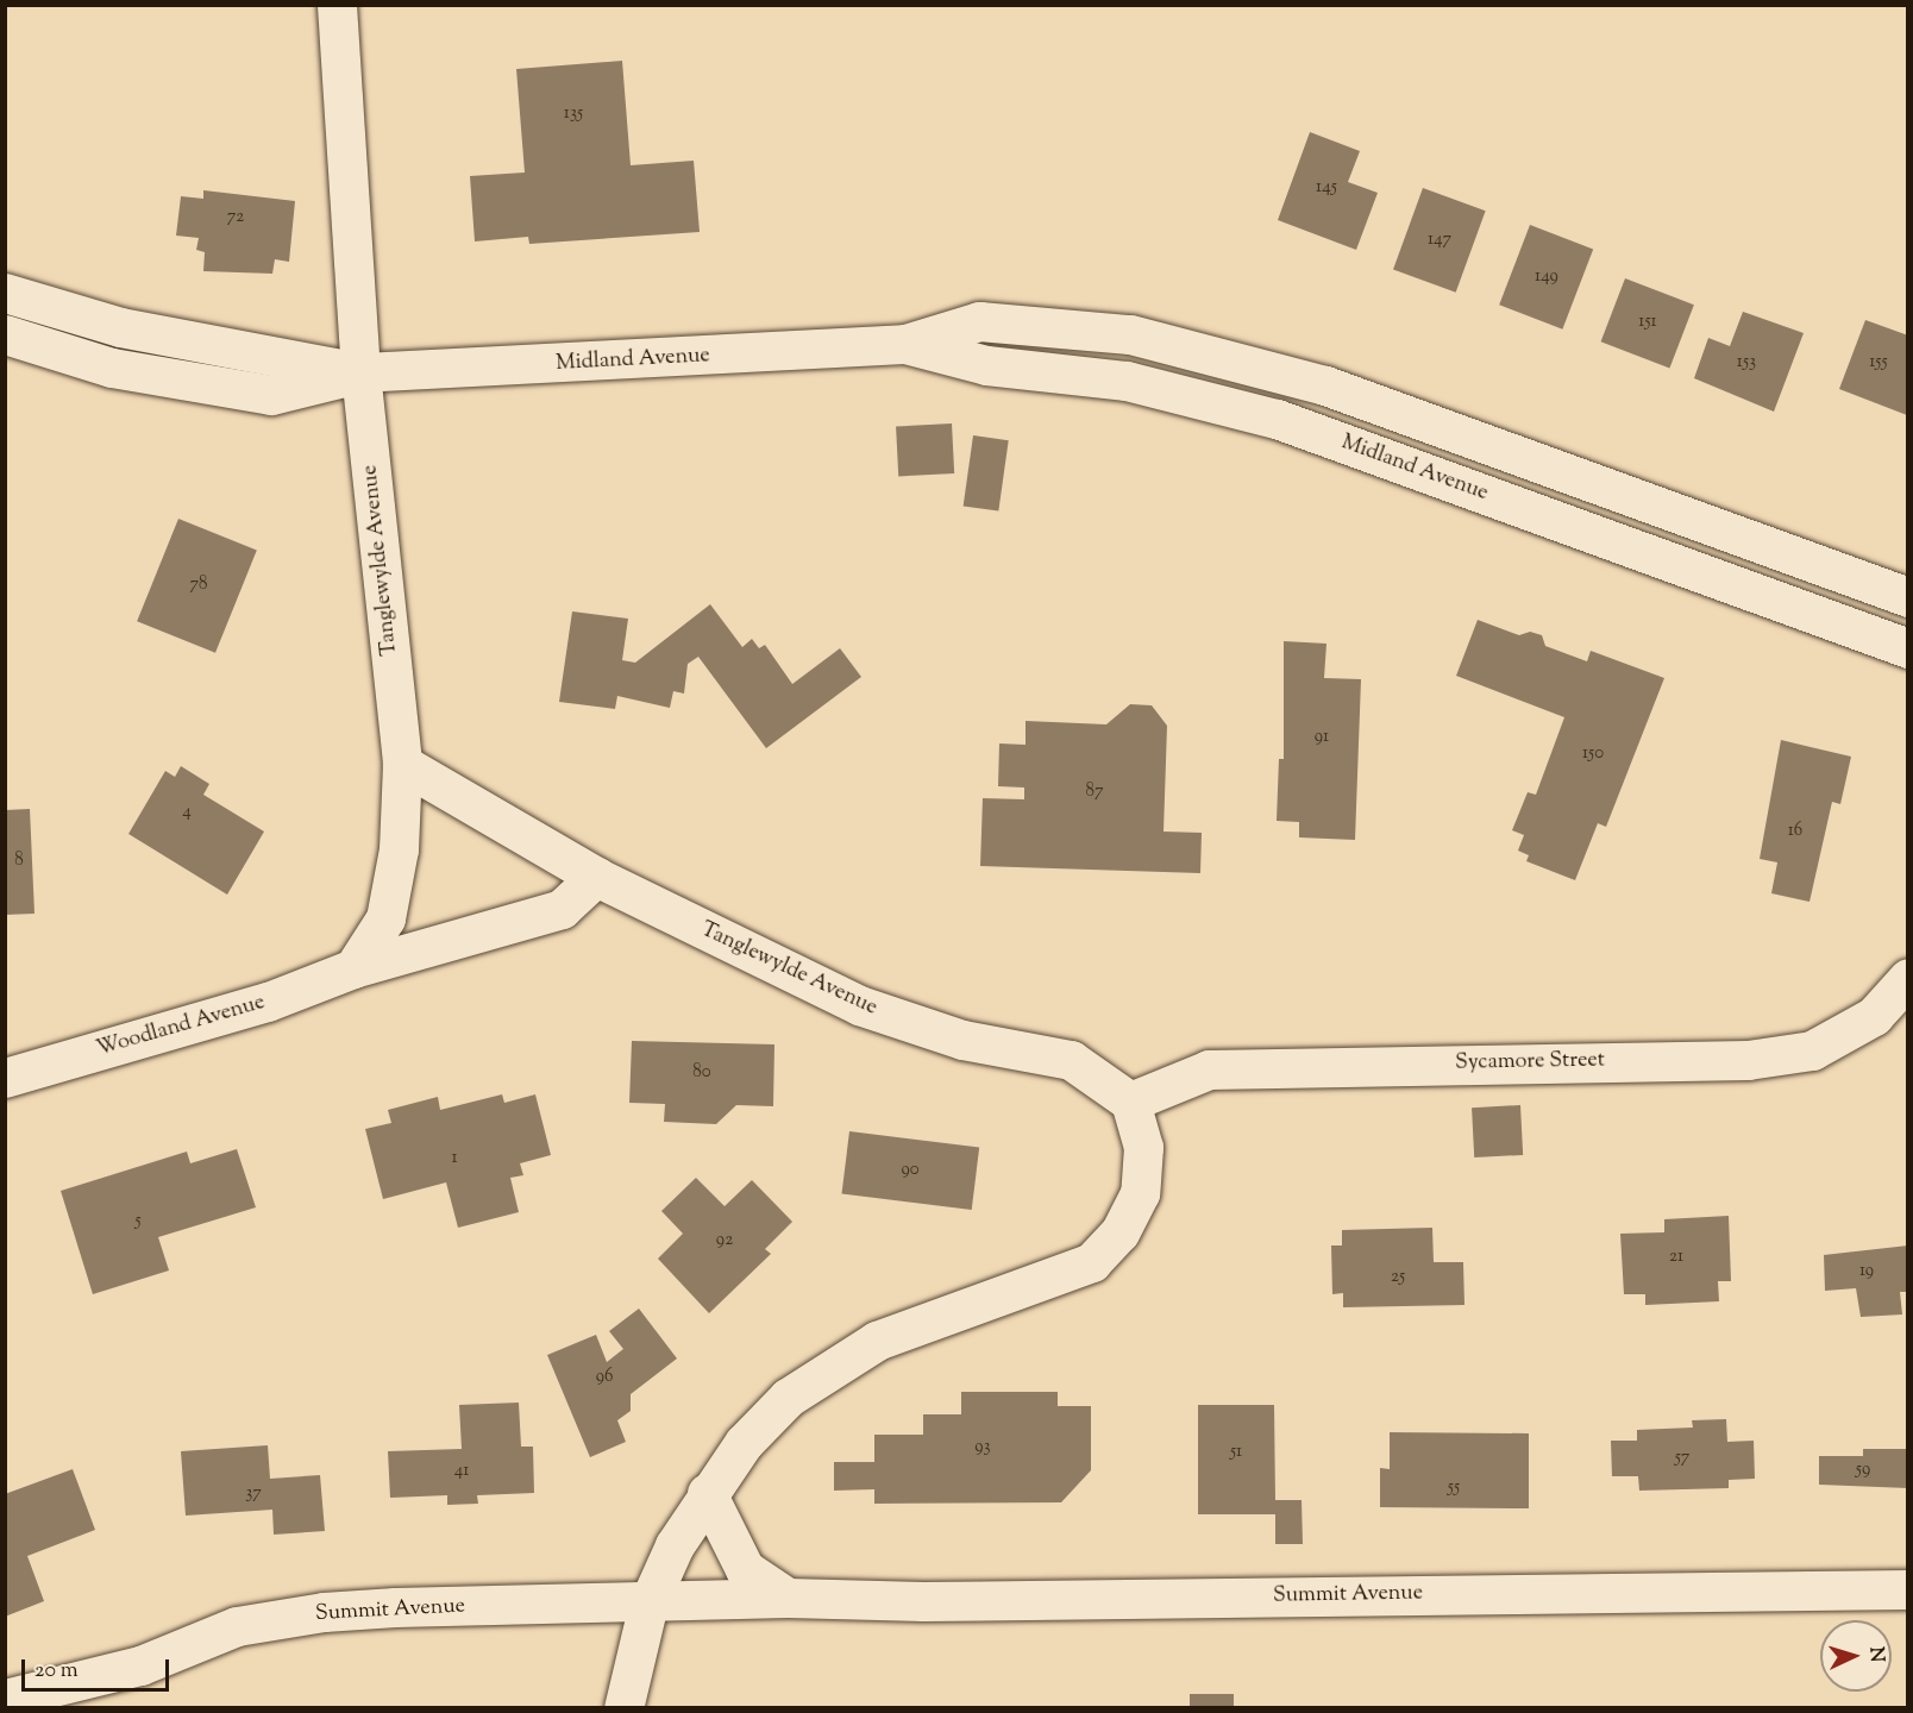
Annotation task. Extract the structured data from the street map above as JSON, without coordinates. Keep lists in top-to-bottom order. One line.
{"streets":{"street":["Midland Avenue","Tanglewylde Avenue","Woodland Avenue","Sycamore Street","Summit Avenue"]},"crossings":[["Midland Avenue","Tanglewylde Avenue"],["Tanglewylde Avenue","Woodland Avenue"],["Tanglewylde Avenue","Sycamore Street"]],"house_numbers":["135","145","72","147","149","151","153","155","78","91","150","87","4","16","8","80","1","90","5","92","21","19","25","96","93","51","57","59","41","55","37"],"scale_bar":"20 m","north":"right"}
